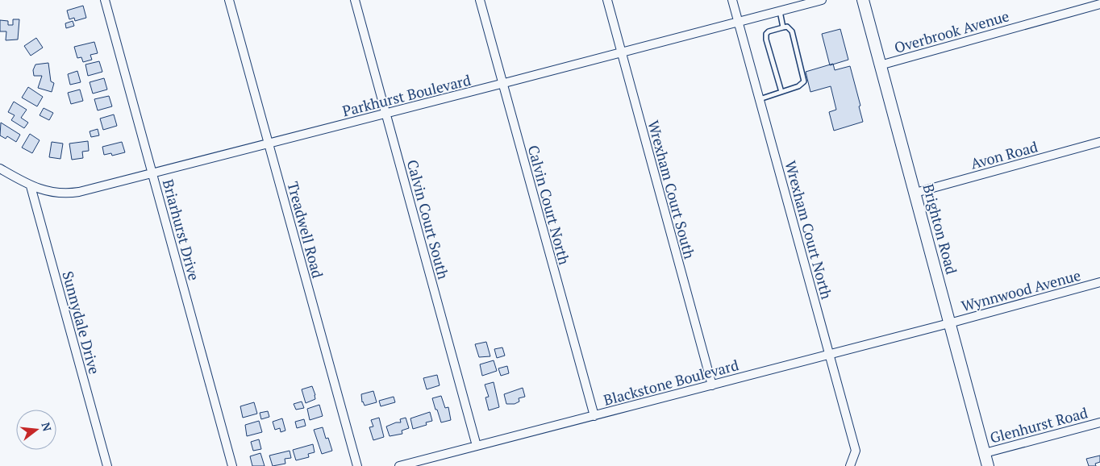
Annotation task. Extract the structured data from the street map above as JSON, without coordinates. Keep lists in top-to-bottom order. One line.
{"streets":{"street":["Overbrook Avenue","Parkhurst Boulevard","Avon Road","Wrexham Court South","Calvin Court North","Calvin Court South","Brighton Road","Briarhurst Drive","Treadwell Road","Wrexham Court North","Wynnwood Avenue","Sunnydale Drive","Blackstone Boulevard","Glenhurst Road"]},"crossings":[["Overbrook Avenue","Brighton Road"],["Parkhurst Boulevard","Wrexham Court South"],["Parkhurst Boulevard","Calvin Court North"],["Parkhurst Boulevard","Calvin Court South"],["Parkhurst Boulevard","Briarhurst Drive"],["Parkhurst Boulevard","Treadwell Road"],["Parkhurst Boulevard","Wrexham Court North"],["Parkhurst Boulevard","Sunnydale Drive"],["Avon Road","Brighton Road"],["Wrexham Court South","Blackstone Boulevard"],["Calvin Court North","Blackstone Boulevard"],["Calvin Court South","Blackstone Boulevard"],["Brighton Road","Wynnwood Avenue"],["Brighton Road","Blackstone Boulevard"],["Brighton Road","Glenhurst Road"],["Wrexham Court North","Blackstone Boulevard"],["Wynnwood Avenue","Blackstone Boulevard"]],"north":"right"}
